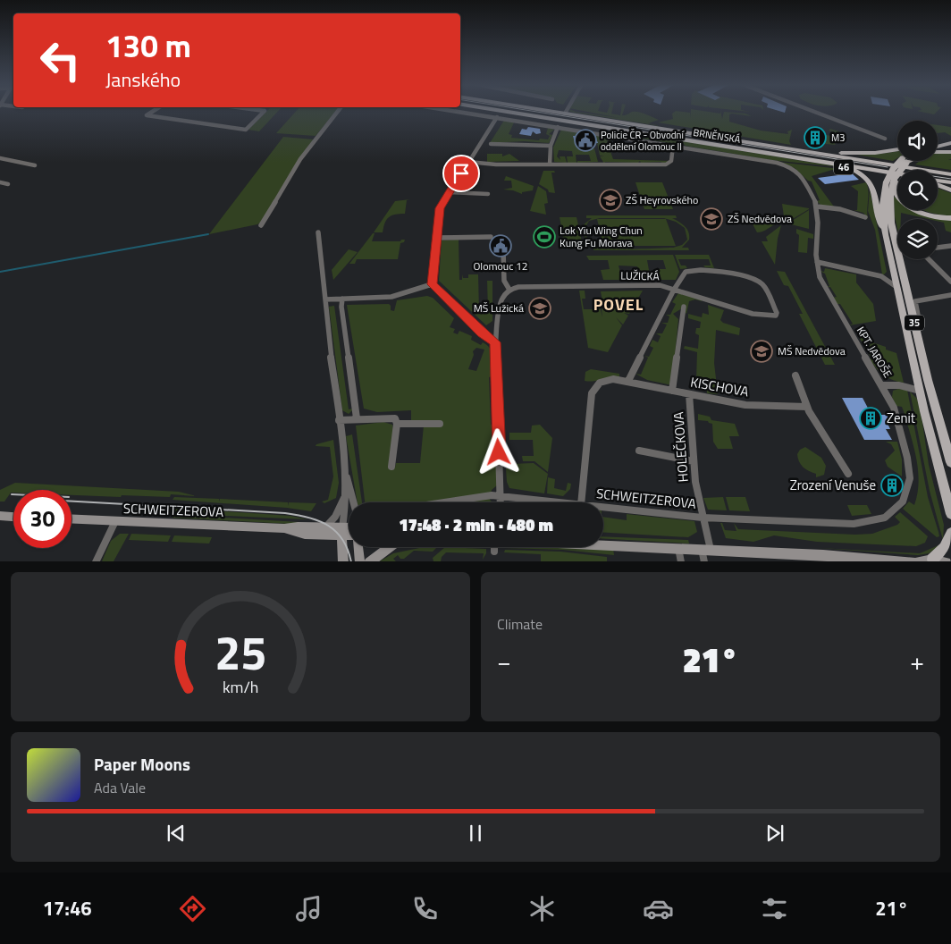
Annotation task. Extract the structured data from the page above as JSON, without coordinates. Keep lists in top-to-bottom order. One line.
{"streets":{"main road":["BRNĚNSKÁ","46","35"],"street":["LUŽICKÁ","KPT. JAROŠE","KISCHOVA","HOLEČKOVA","SCHWEITZEROVA"]},"crossings":[["BRNĚNSKÁ","46"],["46","35"],["KPT. JAROŠE","SCHWEITZEROVA"],["KISCHOVA","HOLEČKOVA"],["HOLEČKOVA","SCHWEITZEROVA"]],"districts":["POVEL"],"places":{"building":["M3","Zenit","Zrození Venuše"],"public building":["Policie ČR - Obvodní oddělení Olomouc II","Olomouc 12"],"school or university":["ZŠ Heyrovského","ZŠ Nedvědova","MŠ Lužická","MŠ Nedvědova"],"sports":["Lok Yiu Wing Chun Kung Fu Morava"]},"page":{"turn":["130 m","Janského"],"limit":"30","trip":"17:48 · 2 min · 480 m","tile":"Climate","heat":["−","21°","+"],"song":["Paper Moons","Ada Vale"],"tabs":["17:46","21°"],"gauge":["25","km/h"]}}
